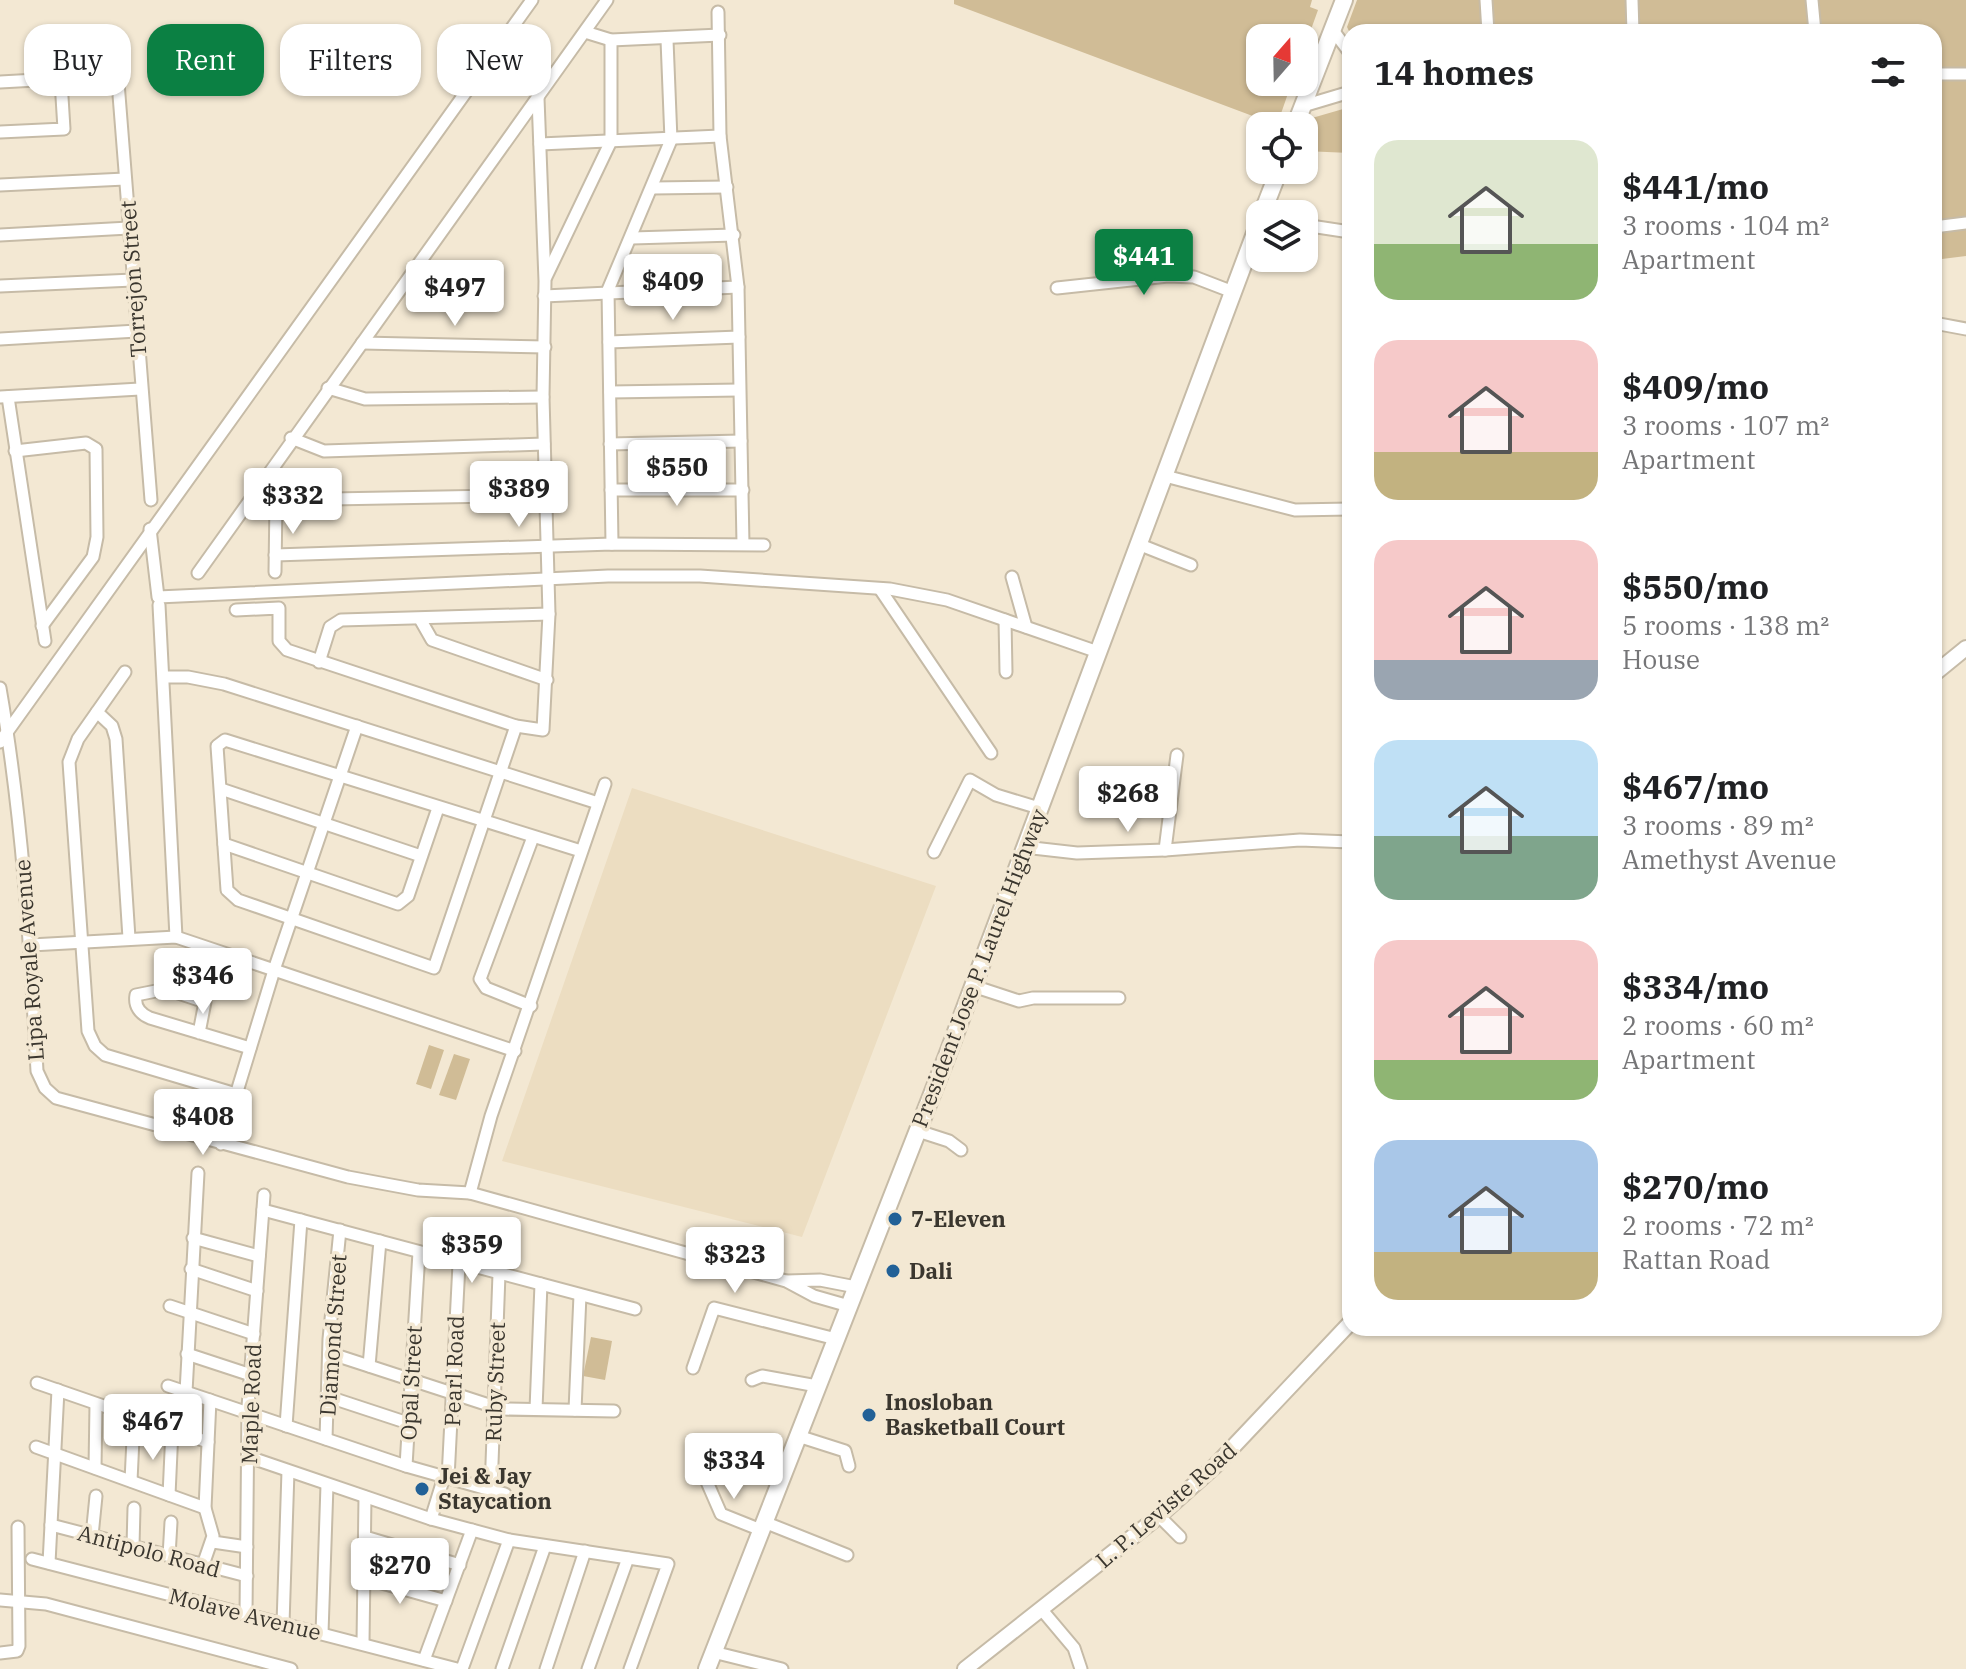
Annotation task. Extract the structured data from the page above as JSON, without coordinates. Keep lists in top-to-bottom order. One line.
{"streets":{"highway":["President Jose P. Laurel Highway"],"main road":["L. P. Leviste Road"],"street":["Torrejon Street","Lipa Royale Avenue","Diamond Street","Pearl Road","Ruby Street","Opal Street","Maple Road","Antipolo Road","Molave Avenue"]},"crossings":[["Lipa Royale Avenue","President Jose P. Laurel Highway"],["Maple Road","Antipolo Road"],["Maple Road","Molave Avenue"]],"places":["7-Eleven","Dali","Inosloban Basketball Court","Jei & Jay Staycation"],"north":"top","page":{"chip":["Buy","Rent","Filters","New"],"heading":"14 homes","list":[{"name":"$441/mo","note":"3 rooms · 104 m² · Apartment"},{"name":"$409/mo","note":"3 rooms · 107 m² · Apartment"},{"name":"$550/mo","note":"5 rooms · 138 m² · House"},{"name":"$467/mo","note":"3 rooms · 89 m² · Amethyst Avenue"},{"name":"$334/mo","note":"2 rooms · 60 m² · Apartment"},{"name":"$270/mo","note":"2 rooms · 72 m² · Rattan Road"}],"price":["$441","$409","$497","$550","$389","$332","$268","$346","$408","$359","$323","$467","$334","$270"]}}
